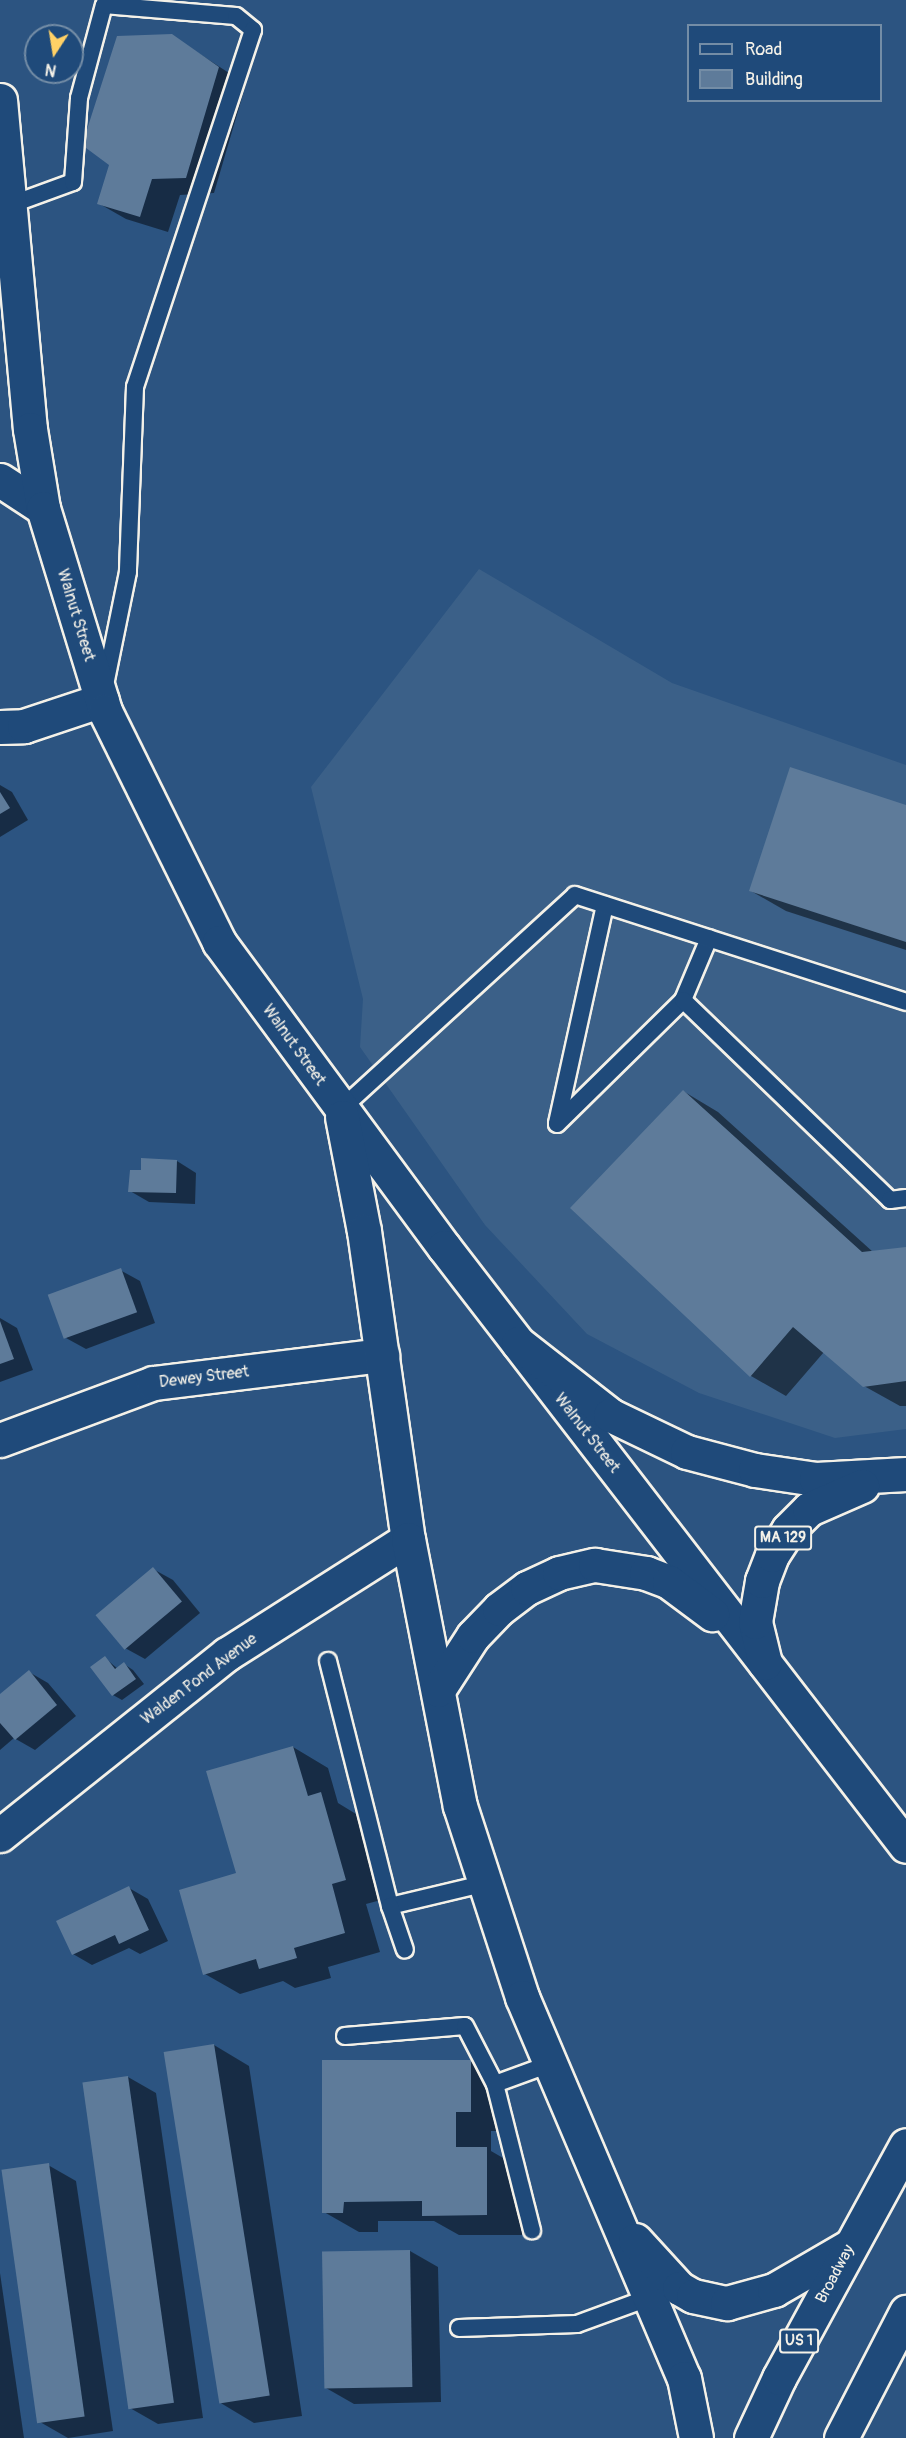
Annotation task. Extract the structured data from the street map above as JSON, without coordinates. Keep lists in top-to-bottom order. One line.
{"streets":{"main road":["Walnut Street","Dewey Street","MA 129","Walden Pond Avenue","Broadway","US 1"]},"crossings":[["Walnut Street","MA 129"]],"legend":["Road","Building"],"north":"bottom"}
